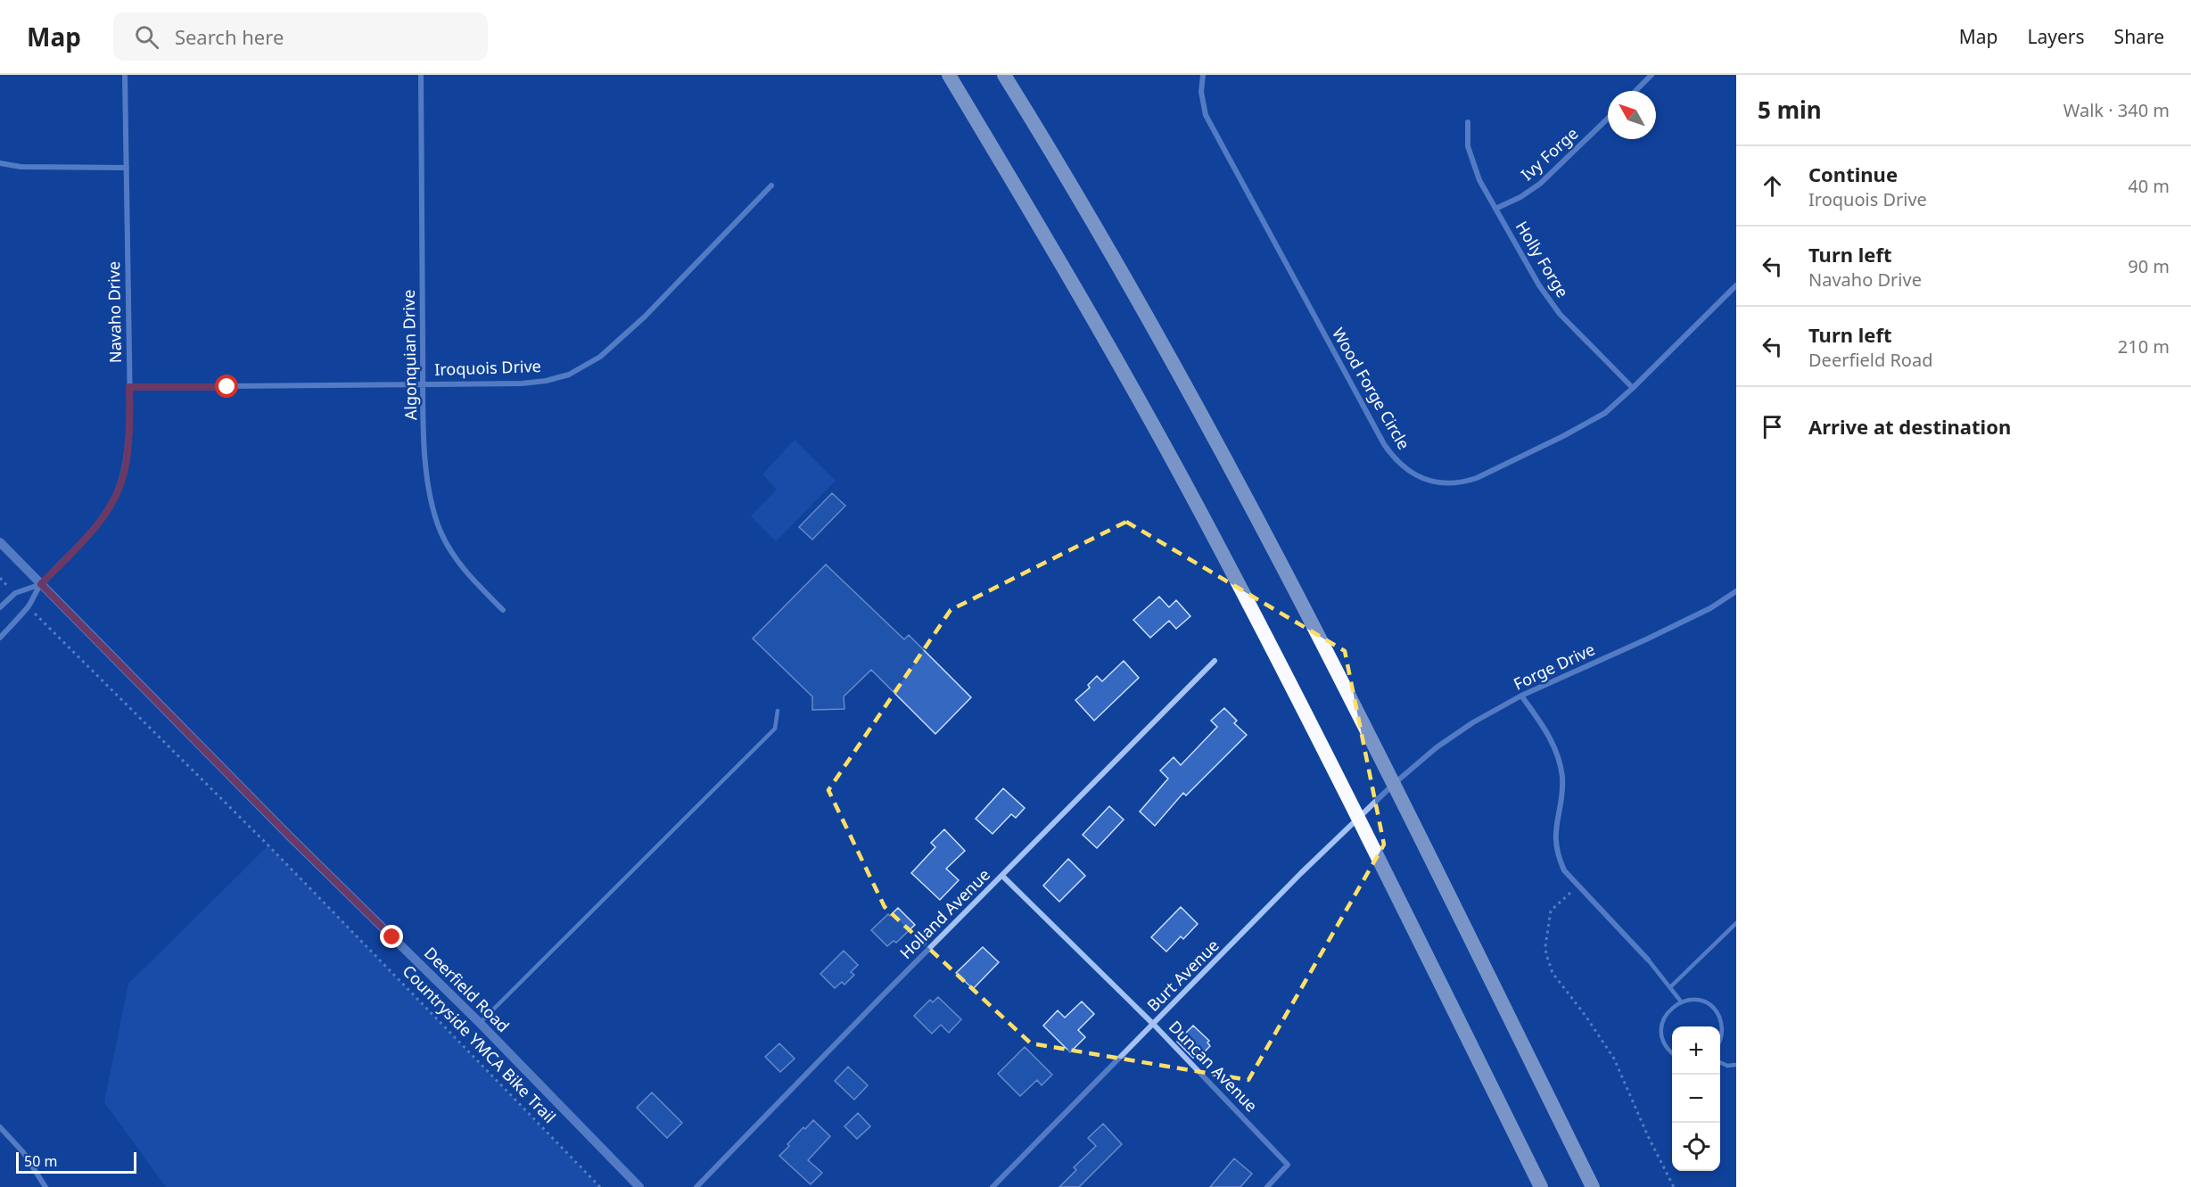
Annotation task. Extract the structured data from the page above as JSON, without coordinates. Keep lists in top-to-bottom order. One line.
{"streets":{"street":["Ivy Forge","Holly Forge","Navaho Drive","Algonquian Drive","Iroquois Drive","Wood Forge Circle","Forge Drive","Holland Avenue","Burt Avenue","Deerfield Road","Duncan Avenue"],"path":["Countryside YMCA Bike Trail"]},"crossings":[["Ivy Forge","Holly Forge"],["Holly Forge","Wood Forge Circle"],["Navaho Drive","Iroquois Drive"],["Navaho Drive","Deerfield Road"],["Algonquian Drive","Iroquois Drive"],["Forge Drive","Burt Avenue"],["Holland Avenue","Duncan Avenue"],["Burt Avenue","Duncan Avenue"]],"scale_bar":"50 m","north":"top left","page":{"header":"Map","search":"Search here","nav":["Map","Layers","Share"],"heading":["5 min","Walk · 340 m"],"list":[["Continue","Iroquois Drive","40 m"],["Turn left","Navaho Drive","90 m"],["Turn left","Deerfield Road","210 m"],"Arrive at destination"],"map_buttons":["+","−"],"scale":"50 m"}}
